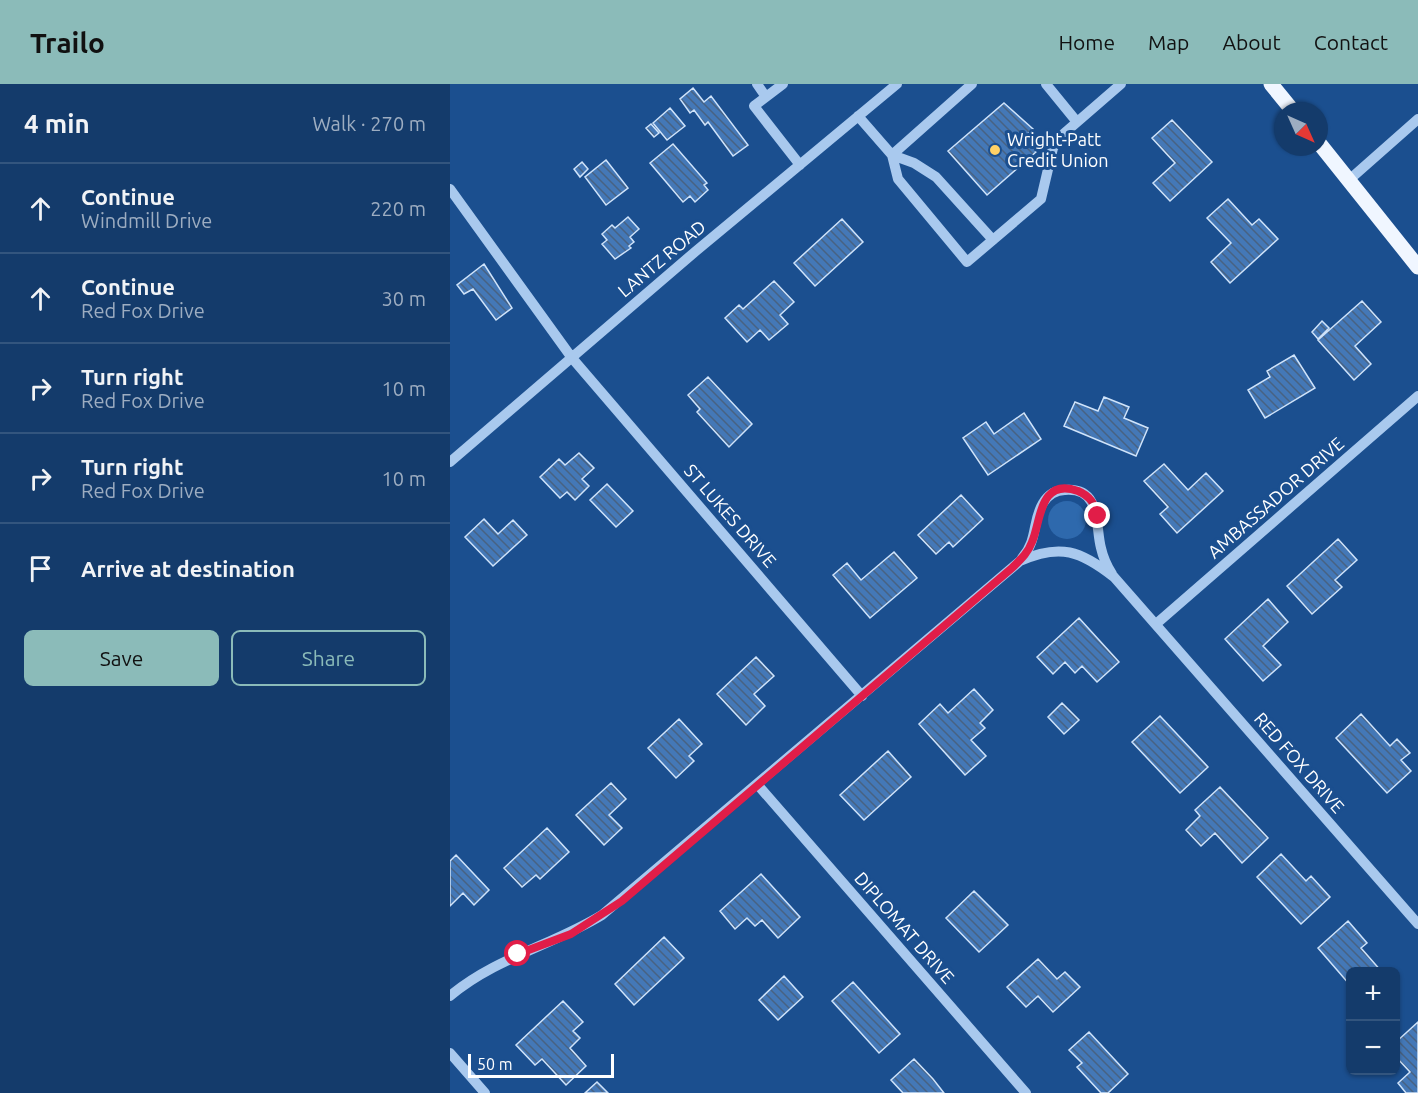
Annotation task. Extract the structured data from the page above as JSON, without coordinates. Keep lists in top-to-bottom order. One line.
{"streets":{"street":["LANTZ ROAD","AMBASSADOR DRIVE","ST LUKES DRIVE","RED FOX DRIVE","DIPLOMAT DRIVE"]},"crossings":[["LANTZ ROAD","ST LUKES DRIVE"],["AMBASSADOR DRIVE","RED FOX DRIVE"]],"places":["Wright-Patt Credit Union"],"scale_bar":"50 m","north":"bottom right","page":{"header":"Trailo","nav":["Home","Map","About","Contact"],"heading":["4 min","Walk · 270 m"],"list":[["Continue","Windmill Drive","220 m"],["Continue","Red Fox Drive","30 m"],["Turn right","Red Fox Drive","10 m"],["Turn right","Red Fox Drive","10 m"],"Arrive at destination"],"buttons":["Save","Share"],"map_buttons":["+","−"],"scale":"50 m"}}
